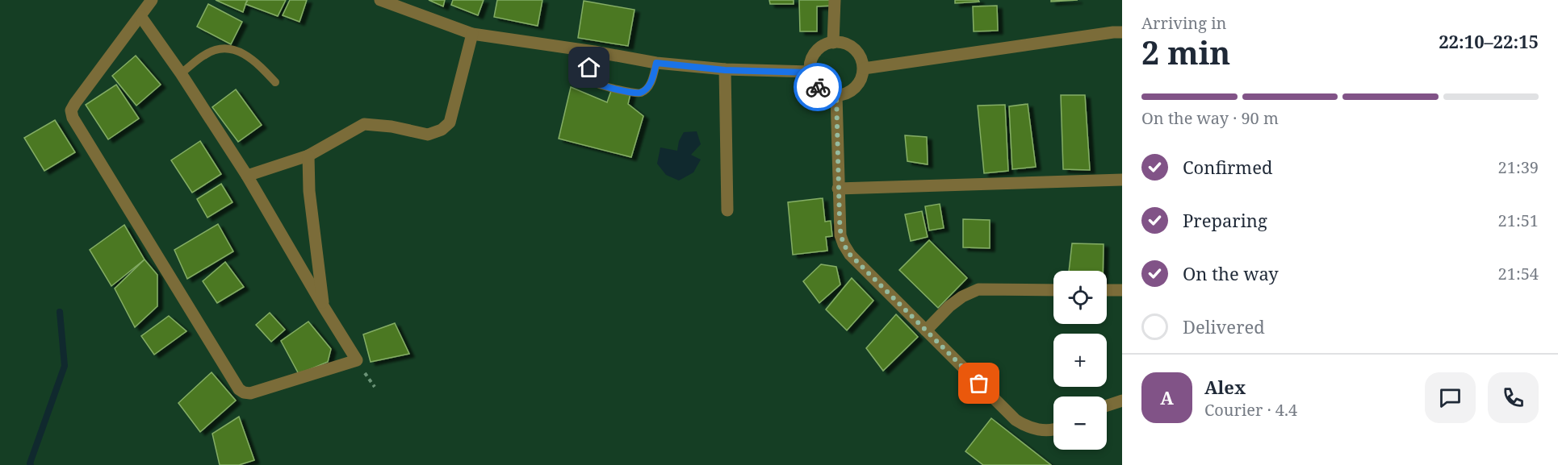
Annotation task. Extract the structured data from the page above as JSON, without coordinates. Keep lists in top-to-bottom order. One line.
{"page":{"heading":["2 min","Arriving in","22:10–22:15"],"panel":["Alex","Courier · 4.4"],"bar":"On the way · 90 m","list":[["Confirmed","21:39"],["Preparing","21:51"],["On the way","21:54"],"Delivered"],"map_buttons":["+","−"],"round":"A"}}
